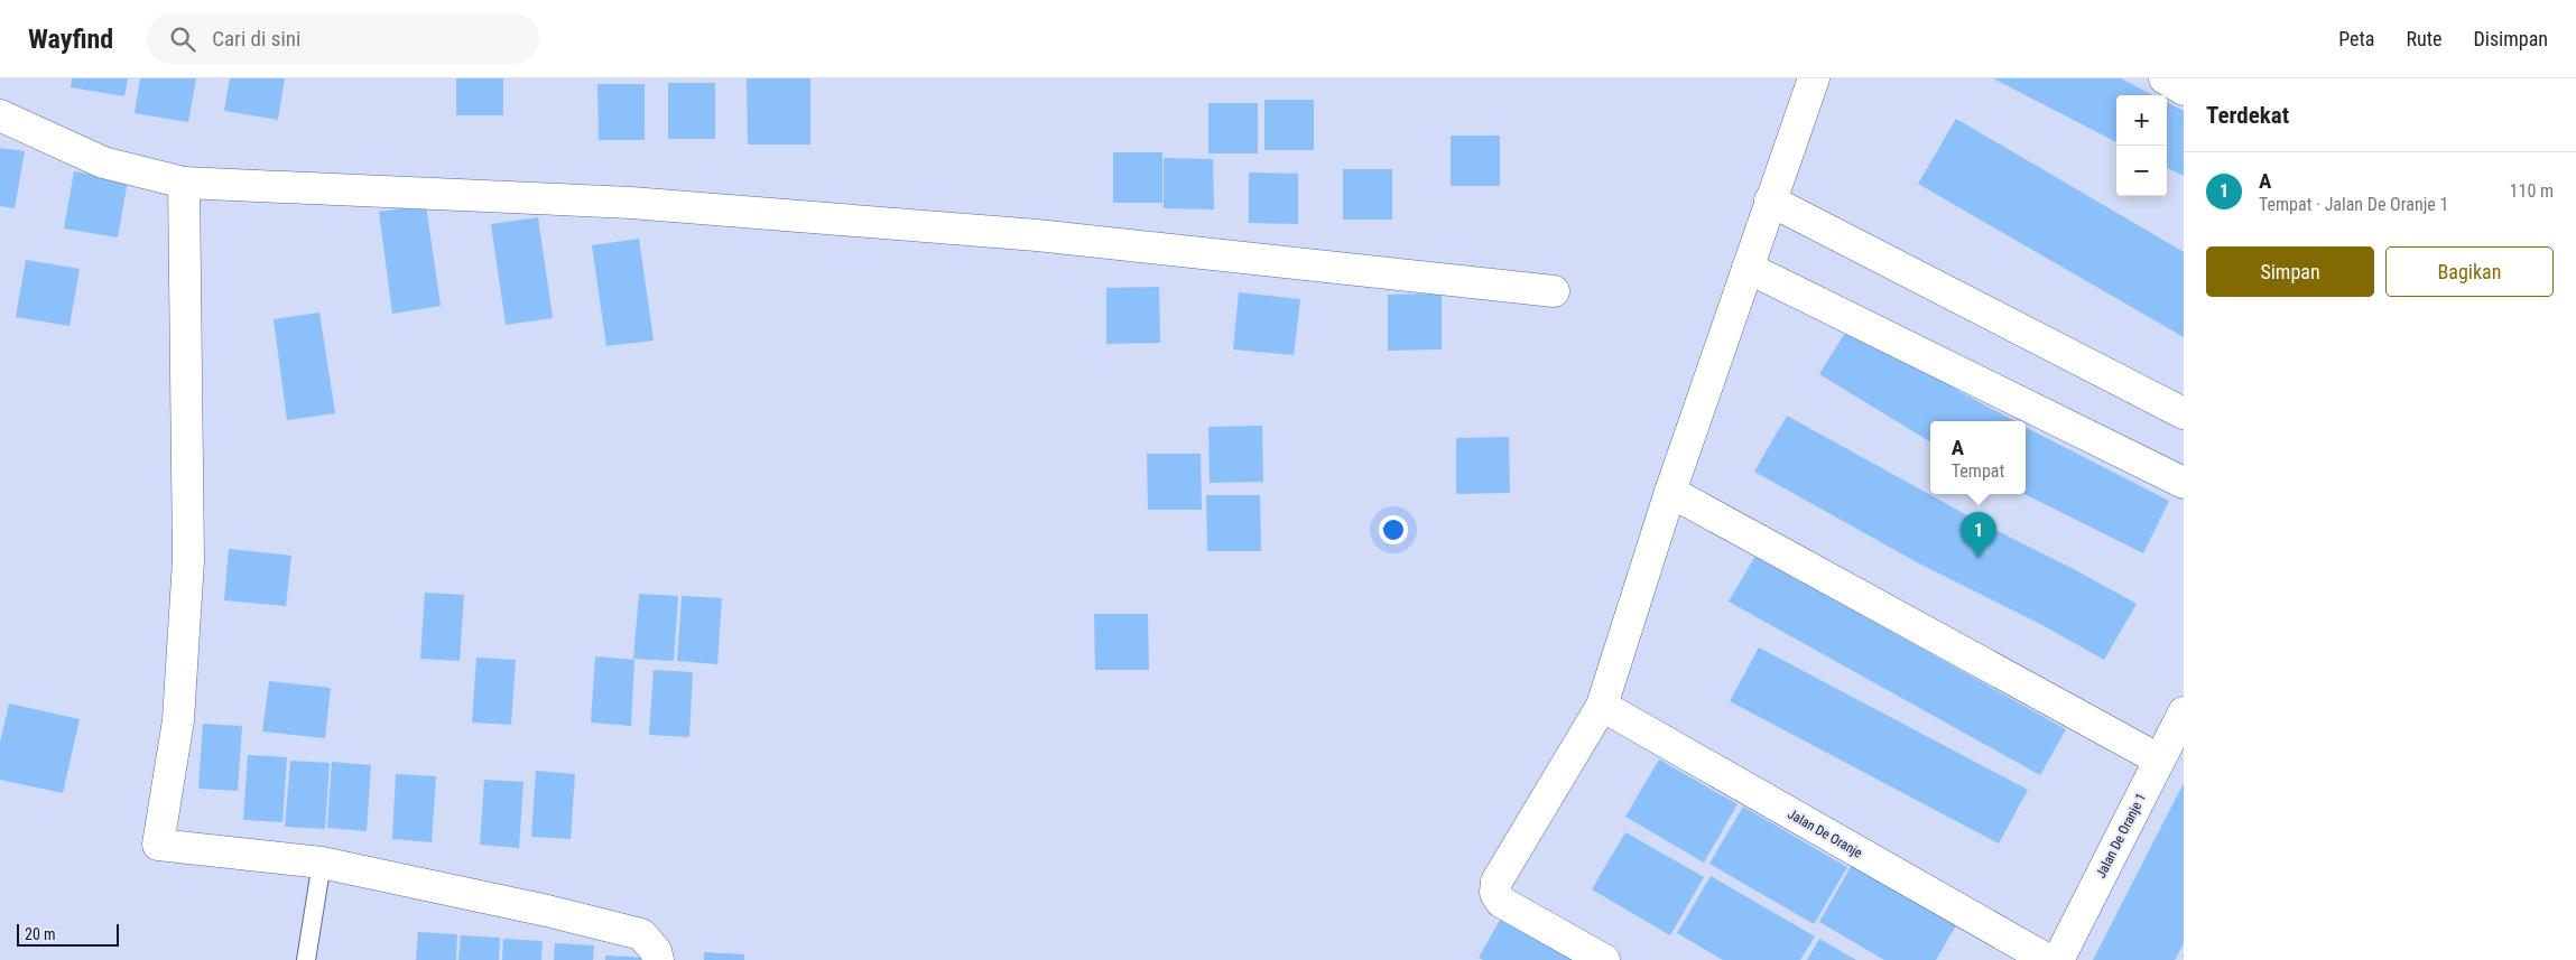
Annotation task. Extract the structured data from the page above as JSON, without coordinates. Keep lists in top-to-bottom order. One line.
{"streets":{"street":["Jalan De Oranje","Jalan De Oranje 1"]},"scale_bar":"20 m","page":{"header":"Wayfind","search":"Cari di sini","nav":["Peta","Rute","Disimpan"],"heading":"Terdekat","map_buttons":["+","−"],"list":[{"mark":"1","name":"A","note":"Tempat · Jalan De Oranje 1","value":"110 m"}],"buttons":["Simpan","Bagikan"],"popup":["A","Tempat"],"pins":"1","scale":"20 m"}}
